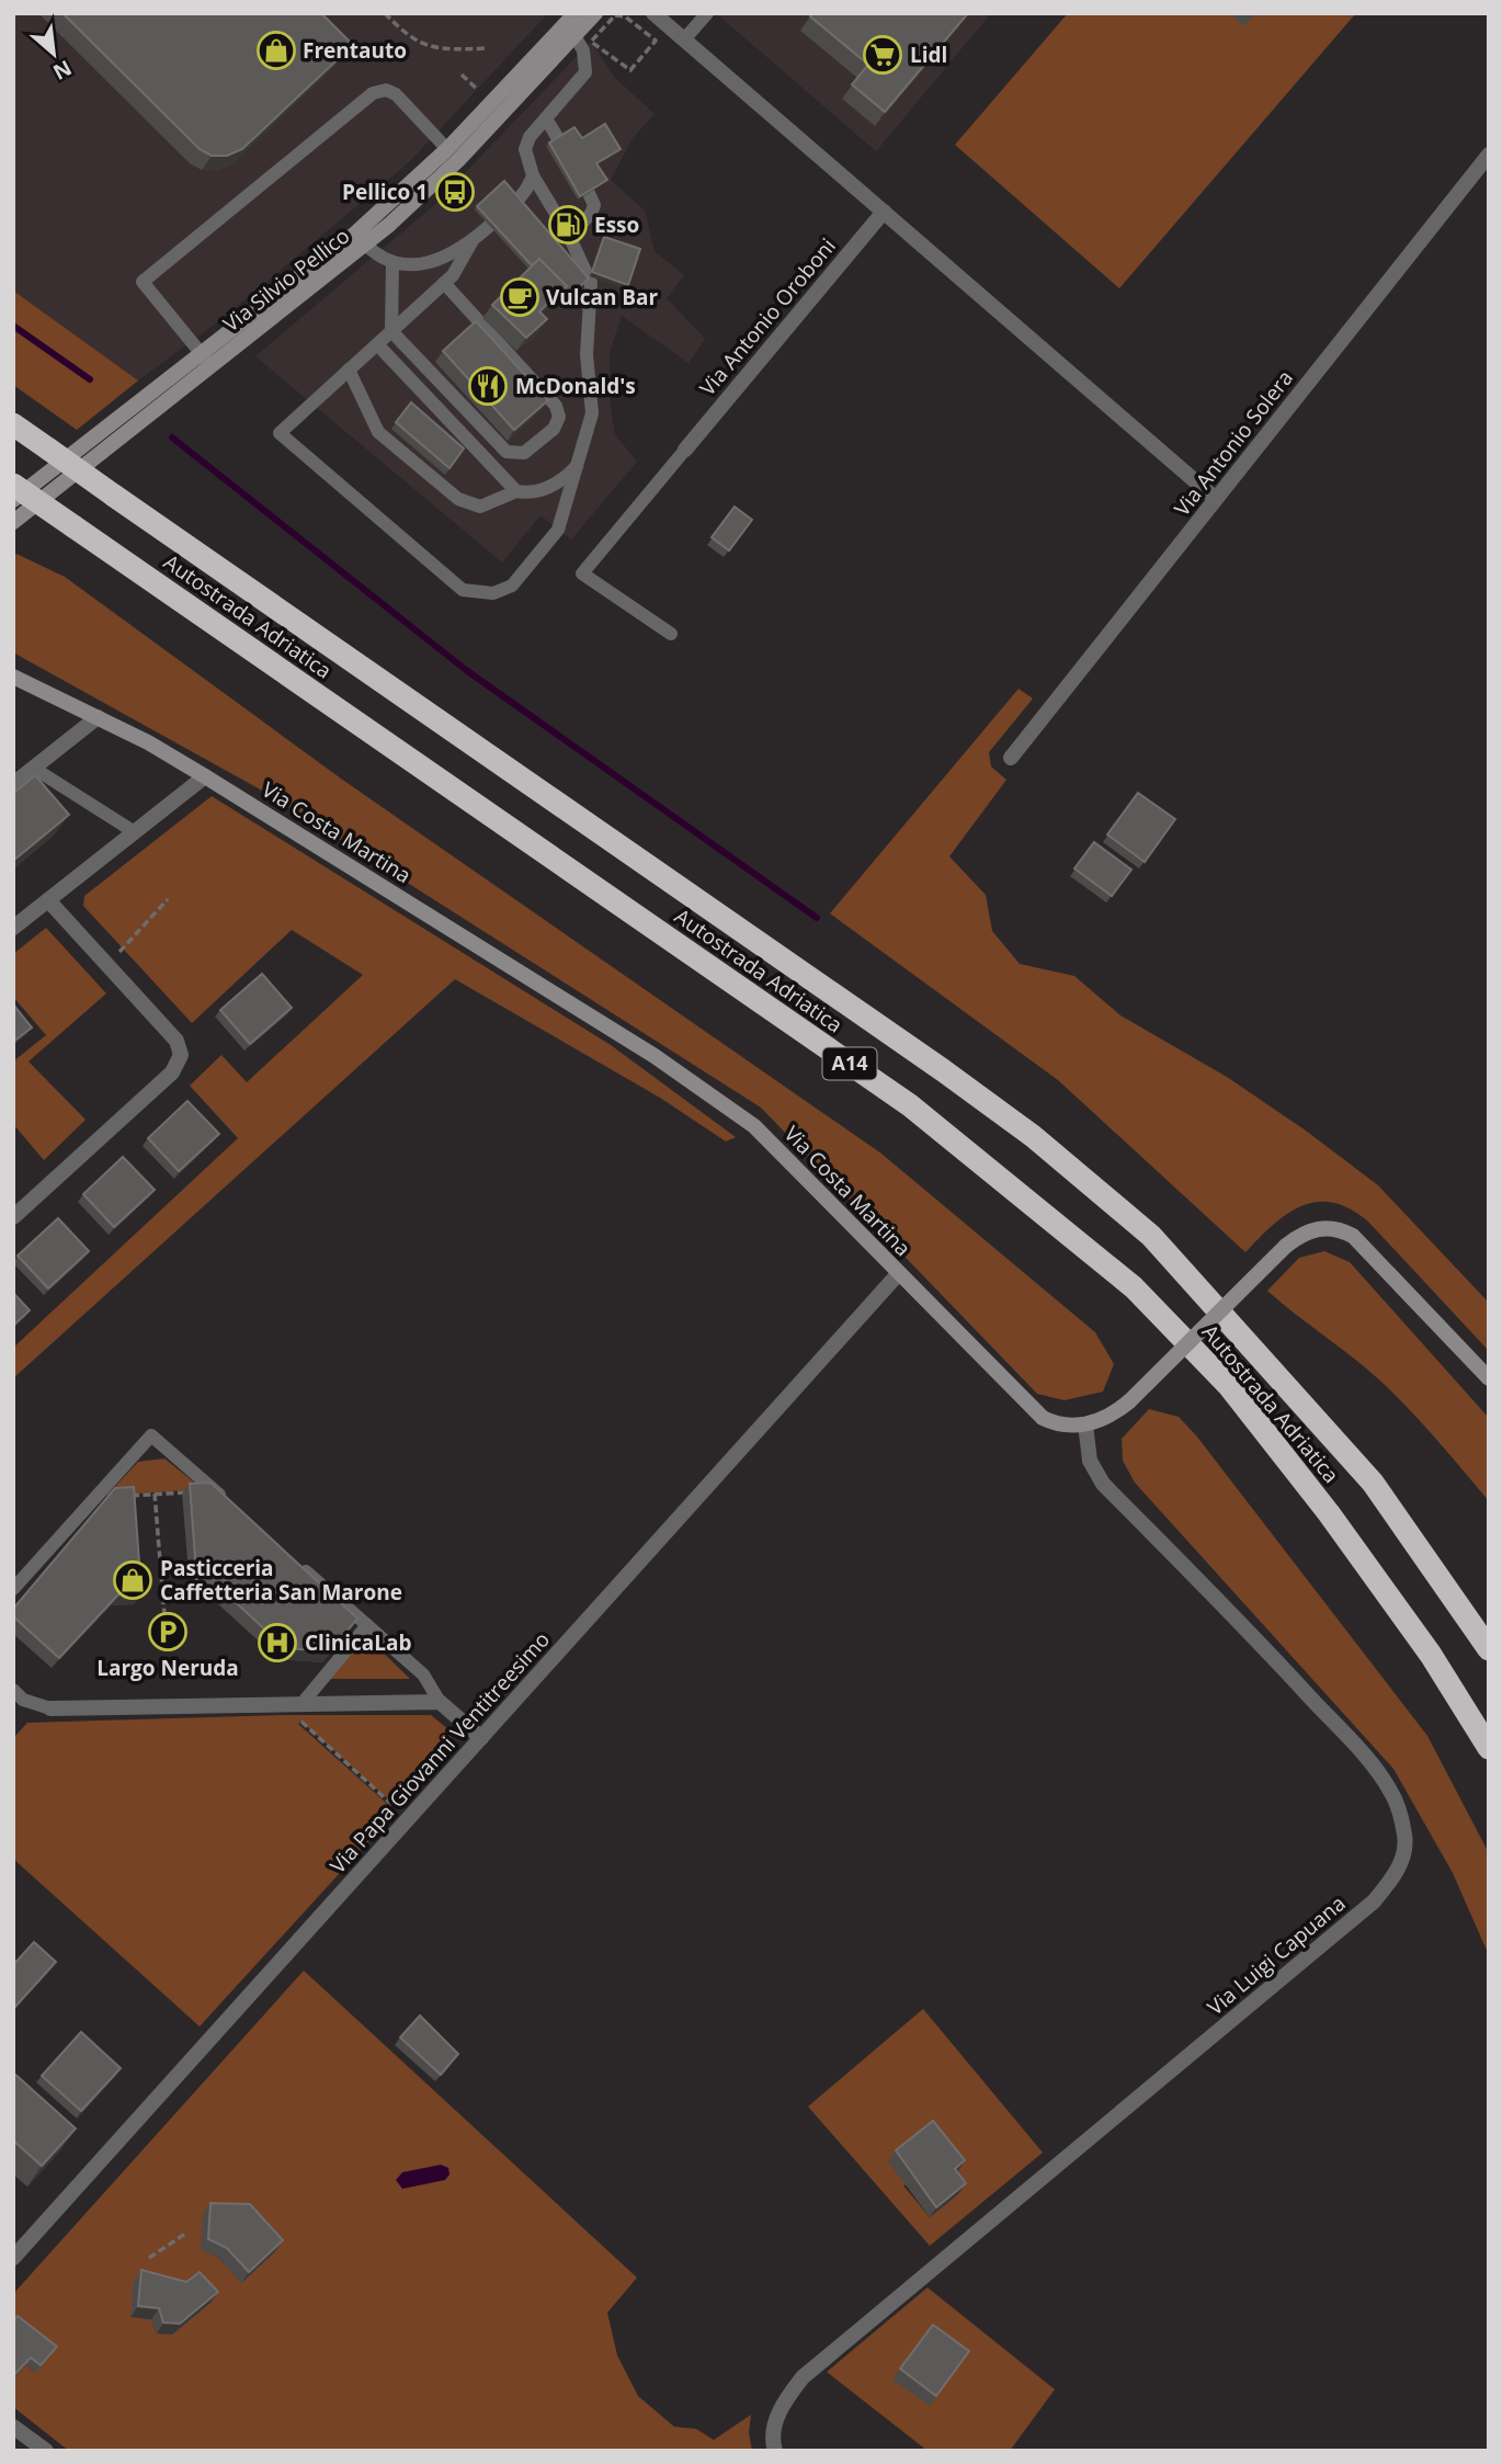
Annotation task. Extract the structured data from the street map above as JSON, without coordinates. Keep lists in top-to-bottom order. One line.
{"streets":{"highway":["Autostrada Adriatica","A14"],"main road":["Via Silvio Pellico","Via Costa Martina"],"street":["Via Antonio Oroboni","Via Antonio Solera","Via Papa Giovanni Ventitreesimo","Via Luigi Capuana"]},"crossings":[["Via Costa Martina","Via Papa Giovanni Ventitreesimo"],["Via Costa Martina","Via Luigi Capuana"]],"places":{"shop":["Frentauto","Pasticceria Caffetteria San Marone"],"supermarket":["Lidl"],"bus stop":["Pellico 1"],"fuel station":["Esso"],"cafe":["Vulcan Bar"],"restaurant":["McDonald's"],"parking":["Largo Neruda"],"hospital":["ClinicaLab"]},"north":"bottom right"}
